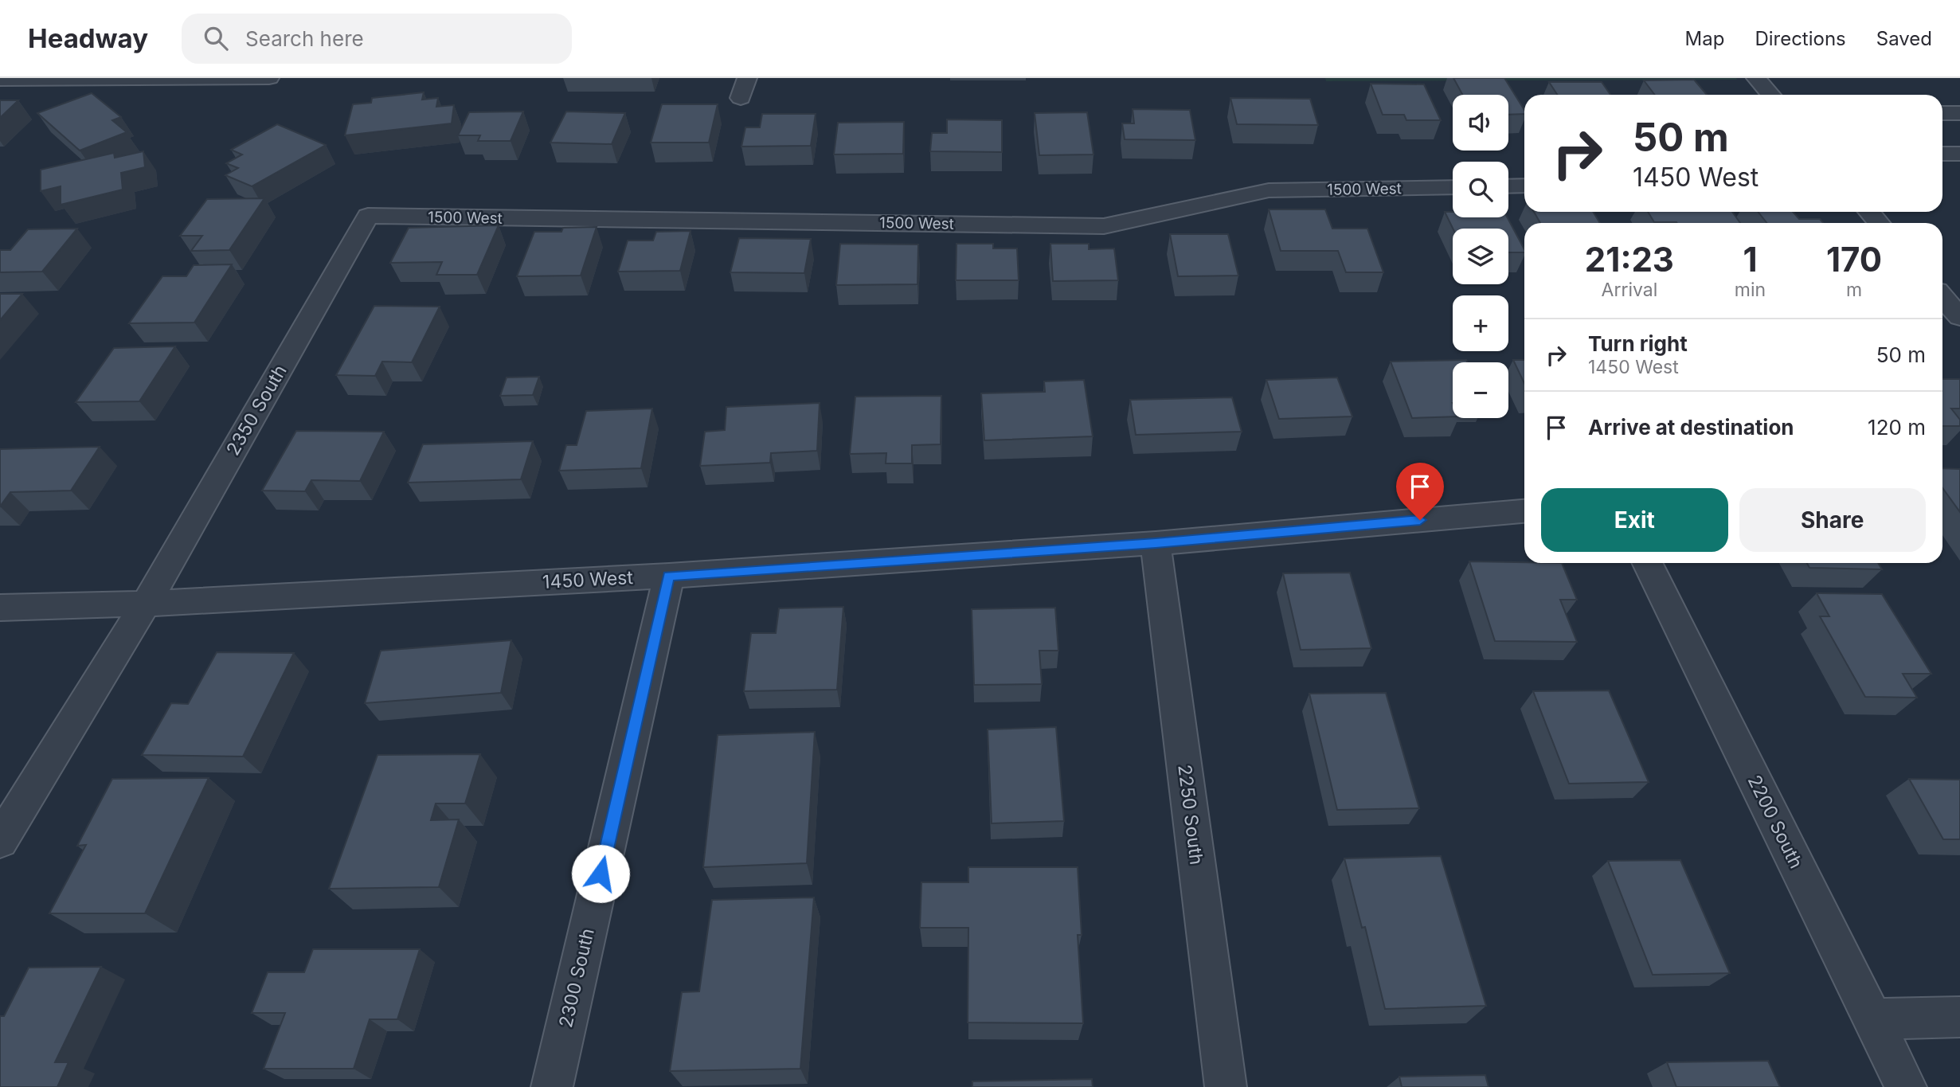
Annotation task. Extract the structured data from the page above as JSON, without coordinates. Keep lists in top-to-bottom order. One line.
{"streets":{"street":["1500 West","2350 South","1450 West","2250 South","2200 South","2300 South"]},"crossings":[["1500 West","2350 South"],["2350 South","1450 West"],["1450 West","2250 South"],["1450 West","2300 South"]],"page":{"header":"Headway","search":"Search here","nav":["Map","Directions","Saved"],"map_buttons":["+","−"],"turn":["50 m","1450 West"],"eta":["21:23","Arrival","1","min","170","m"],"list":[{"name":"Turn right","note":"1450 West","value":"50 m"},{"name":"Arrive at destination","value":"120 m"}],"buttons":["Exit","Share"]}}
